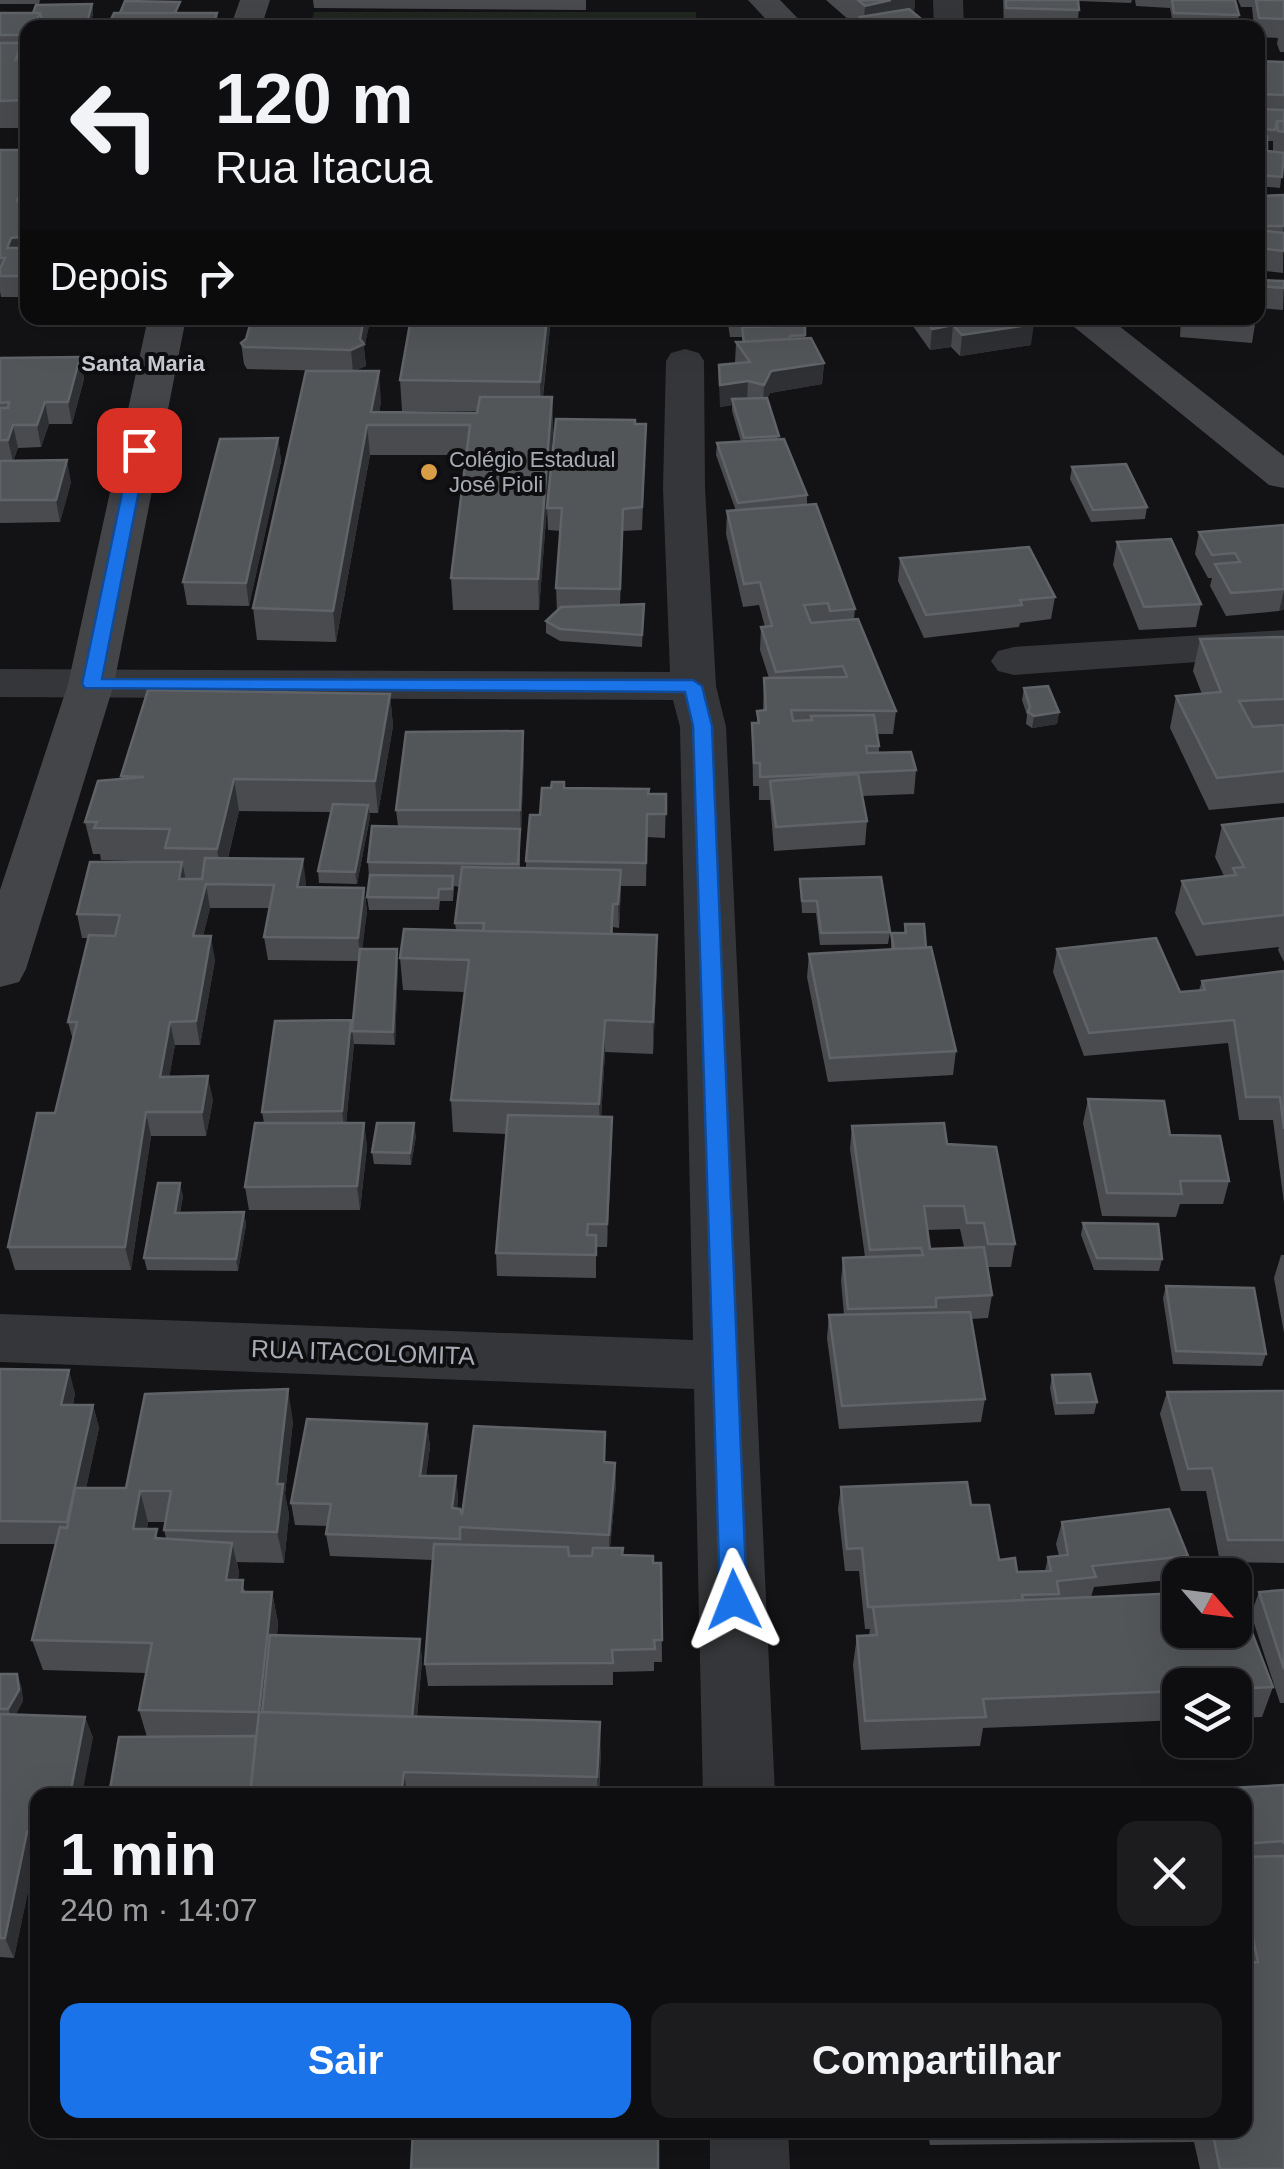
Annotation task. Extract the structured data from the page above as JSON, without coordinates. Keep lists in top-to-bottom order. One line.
{"streets":{"street":["RUA ITACOLOMITA"]},"districts":["Santa Maria"],"places":["Colégio Estadual José Pioli"],"north":"bottom right","page":{"turn":["120 m","Rua Itacua"],"then":"Depois","heading":["1 min","240 m · 14:07"],"buttons":["Sair","Compartilhar"]}}
